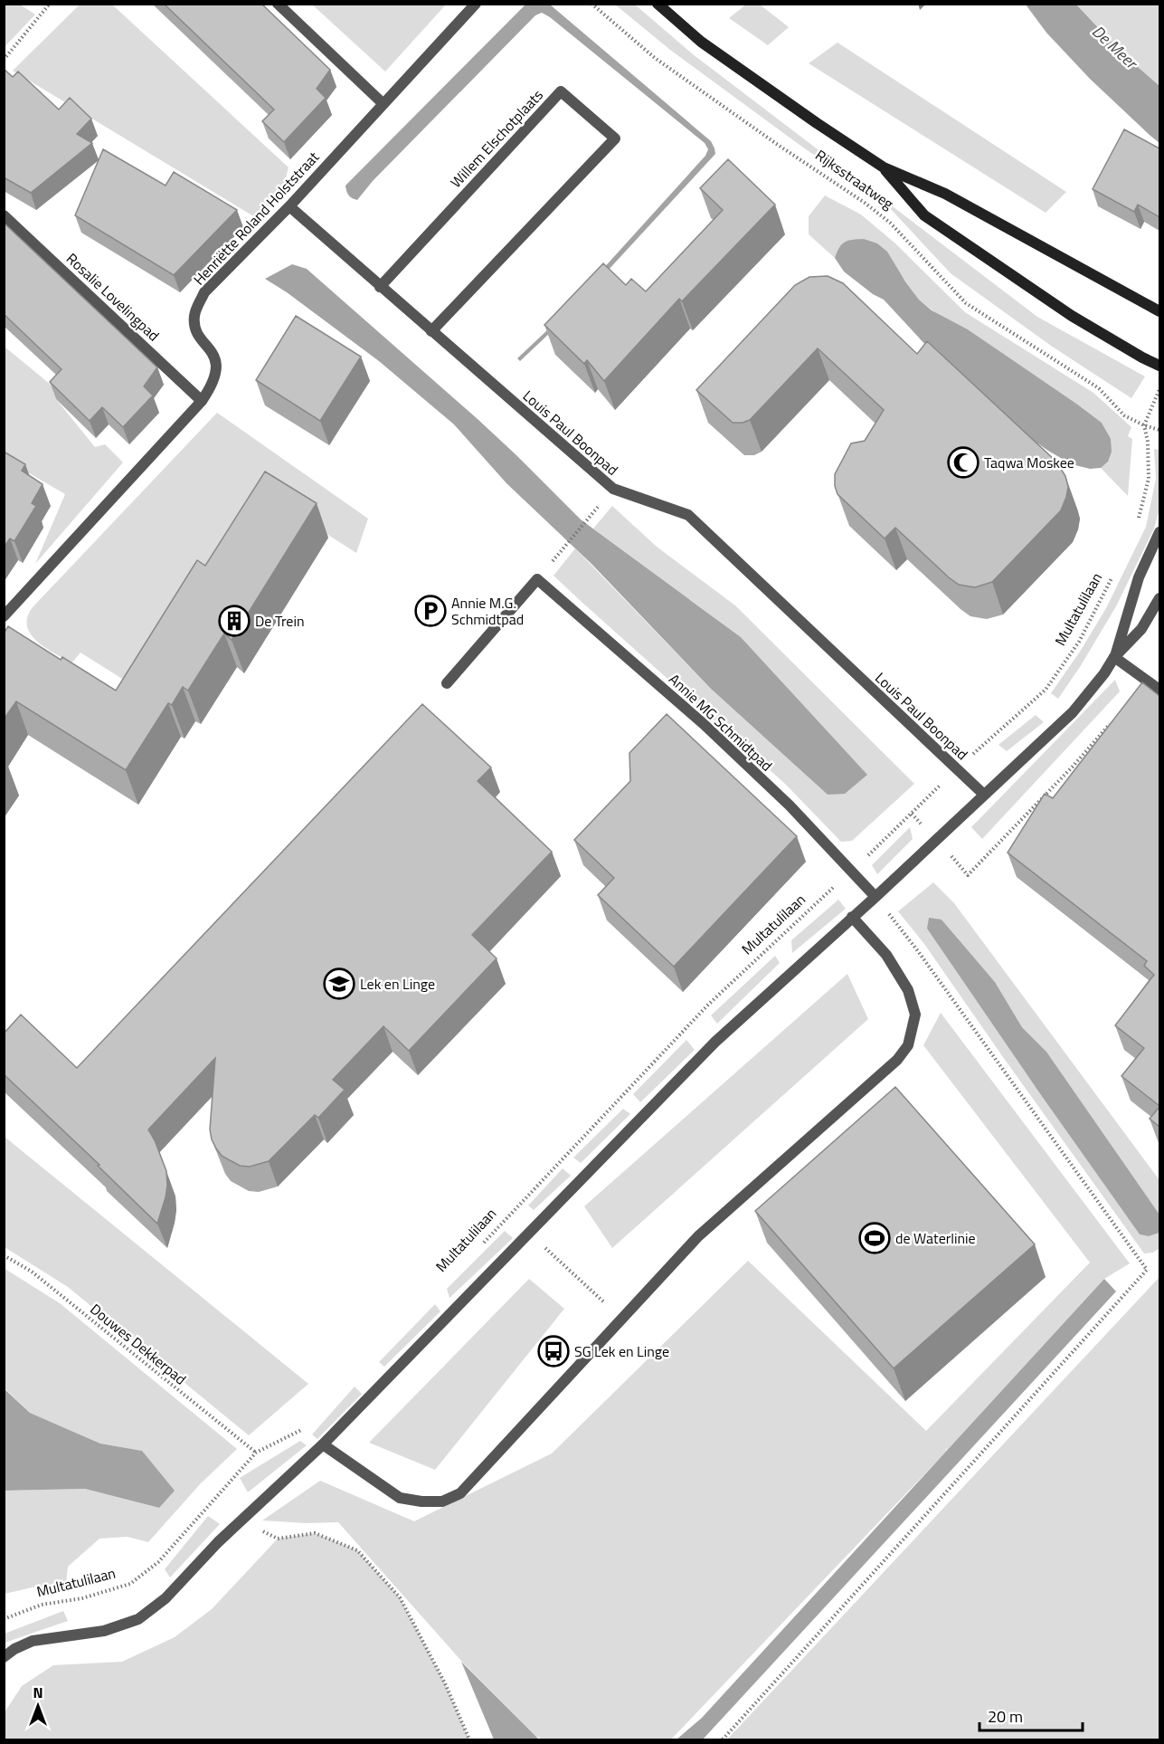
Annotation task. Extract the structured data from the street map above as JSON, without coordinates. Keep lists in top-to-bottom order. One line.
{"streets":{"street":["Willem Elschotplaats","Rijksstraatweg","Henriëtte Roland Holststraat","Rosalie Lovelingpad","Louis Paul Boonpad","Annie MG Schmidtpad"],"path":["Multatulilaan","Douwes Dekkerpad"]},"crossings":[["Willem Elschotplaats","Louis Paul Boonpad"],["Henriëtte Roland Holststraat","Rosalie Lovelingpad"],["Henriëtte Roland Holststraat","Louis Paul Boonpad"],["Louis Paul Boonpad","Multatulilaan"],["Multatulilaan","Annie MG Schmidtpad"],["Multatulilaan","Douwes Dekkerpad"]],"water":["De Meer"],"places":{"mosque":["Taqwa Moskee"],"parking":["Annie M.G. Schmidtpad"],"building":["De Trein"],"school or university":["Lek en Linge"],"sports":["de Waterlinie"],"bus stop":["SG Lek en Linge"]},"scale_bar":"20 m","north":"top"}
